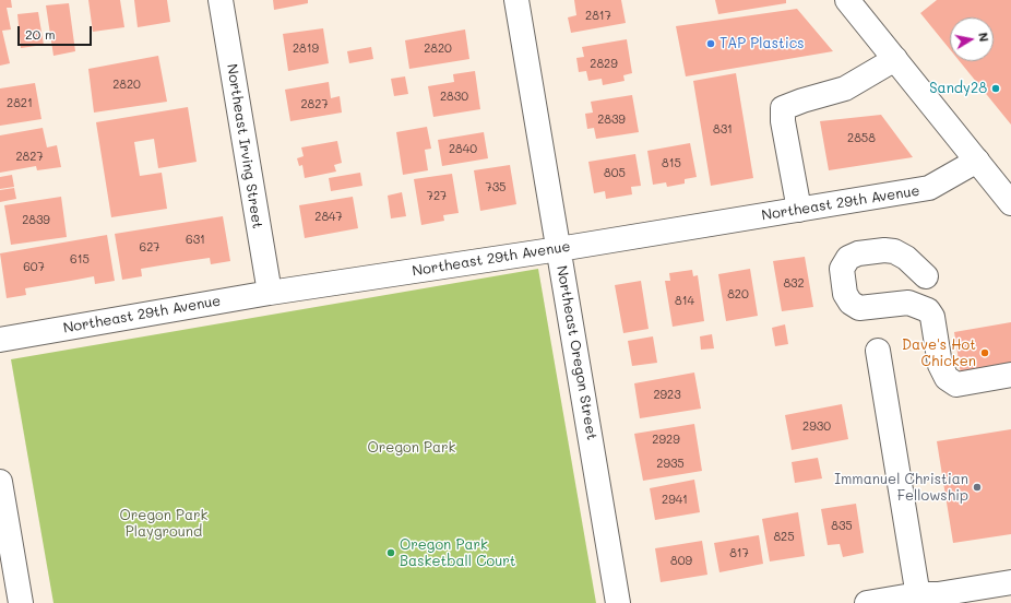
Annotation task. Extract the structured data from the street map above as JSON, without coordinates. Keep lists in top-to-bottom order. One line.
{"streets":{"street":["Northeast Irving Street","Northeast 29th Avenue","Northeast Oregon Street"]},"crossings":[["Northeast Irving Street","Northeast 29th Avenue"],["Northeast 29th Avenue","Northeast Oregon Street"]],"parks":["Oregon Park","Oregon Park Playground"],"places":["TAP Plastics","Sandy28","Dave's Hot Chicken","Immanuel Christian Fellowship","Oregon Park Basketball Court"],"house_numbers":["2817","2819","2820","2829","2820","2830","2821","2827","2839","831","2858","2840","2827","815","805","735","727","2847","2839","631","627","615","607","832","820","814","2923","2930","2929","2935","2941","835","825","817","809"],"scale_bar":"20 m","north":"right"}
